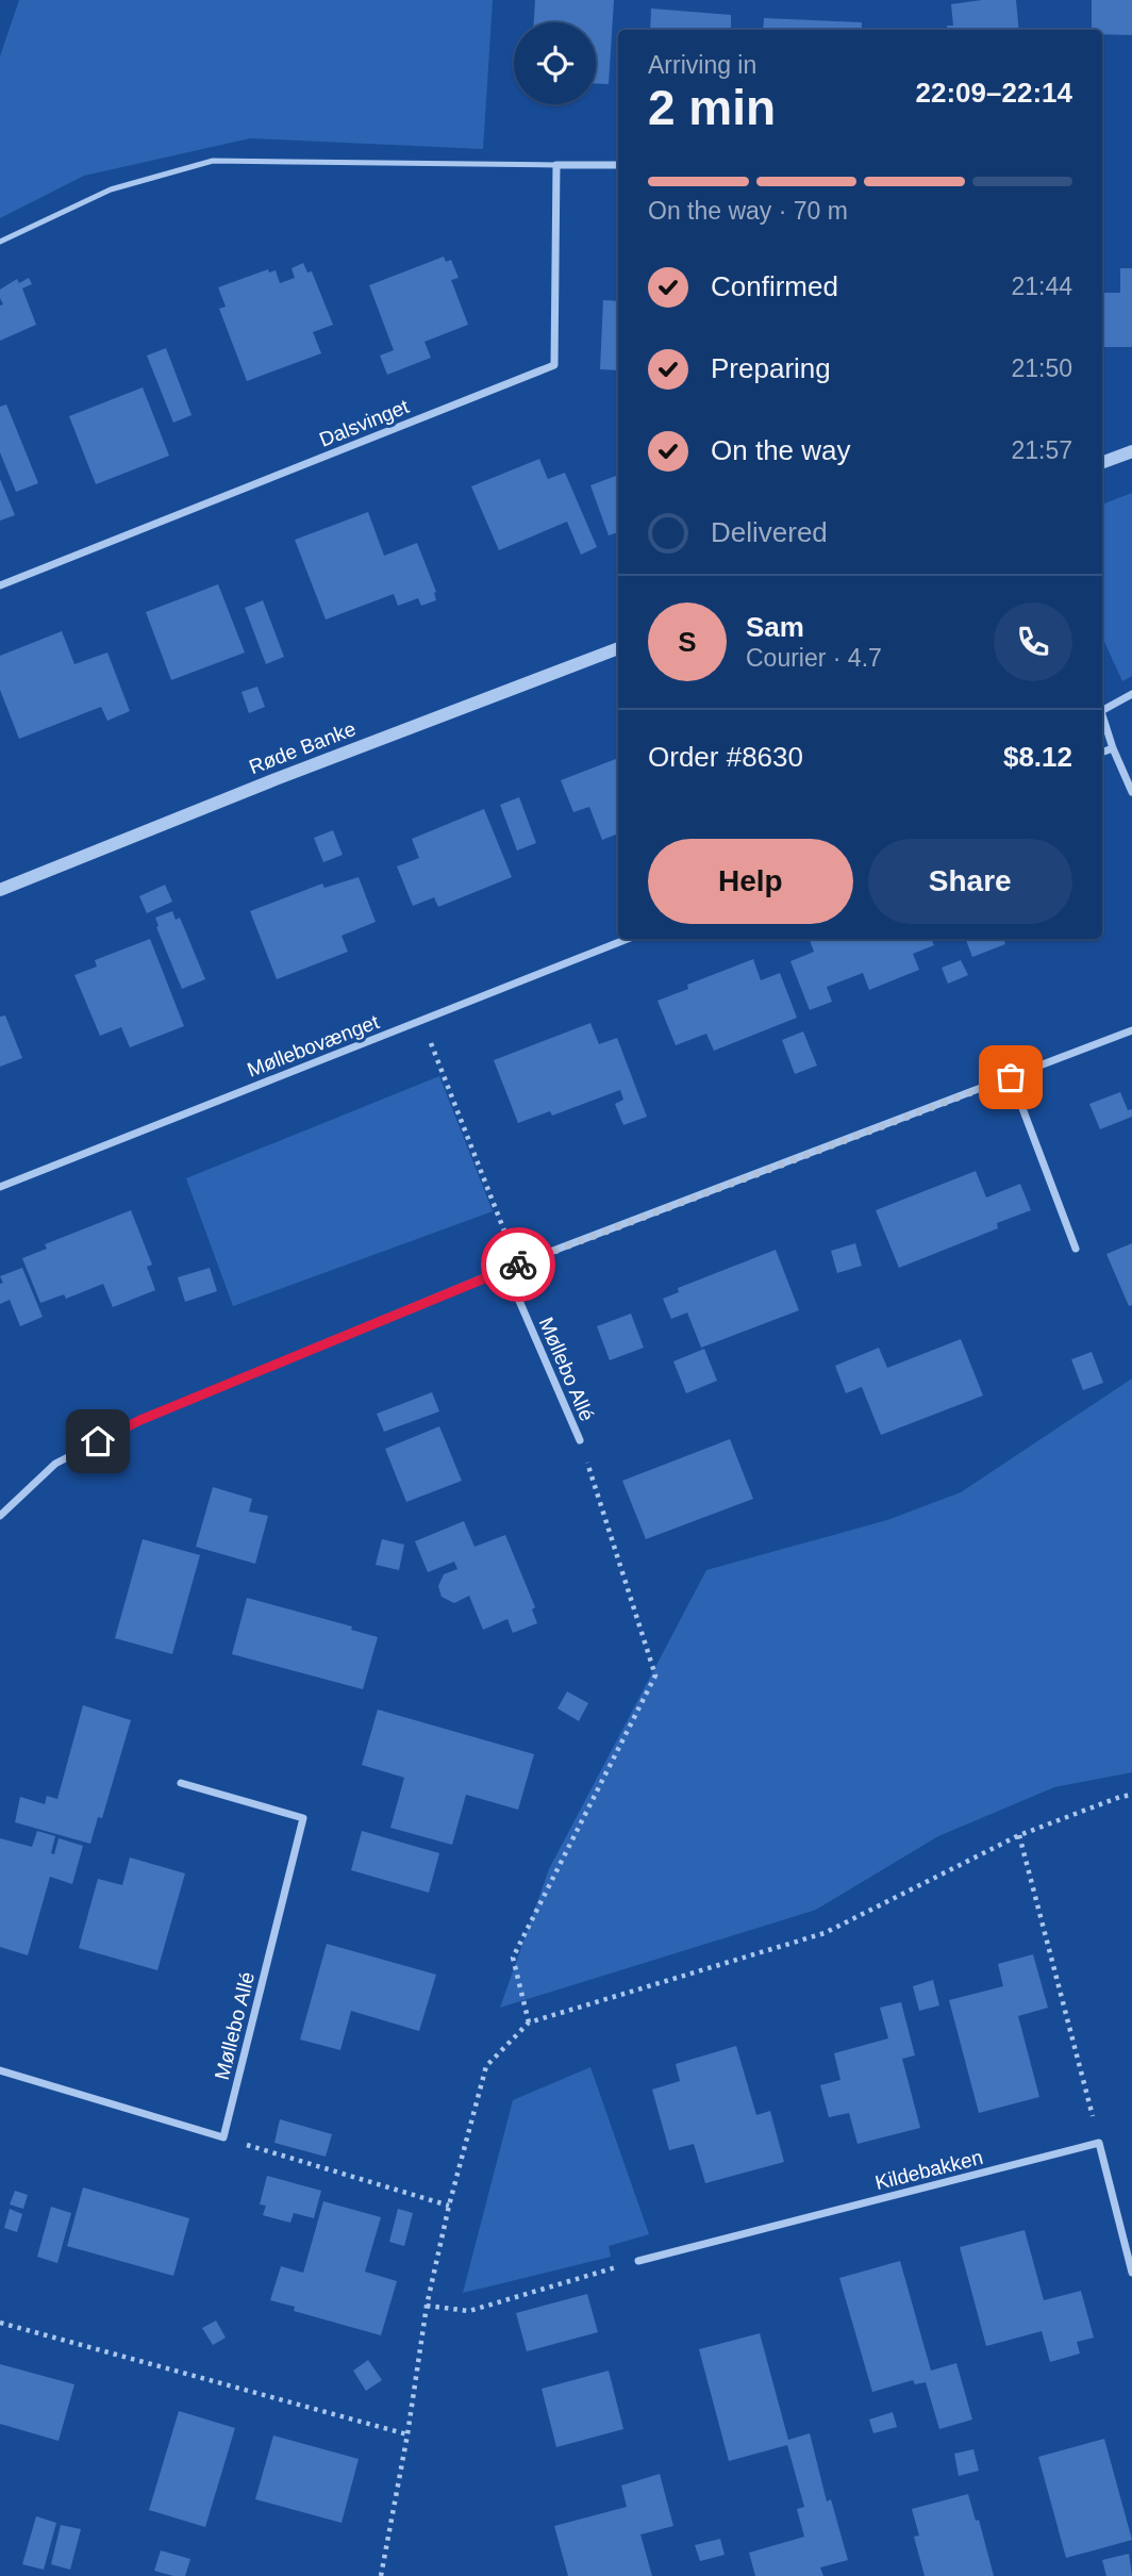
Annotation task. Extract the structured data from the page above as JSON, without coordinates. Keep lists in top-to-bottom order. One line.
{"streets":{"street":["Dalsvinget","Røde Banke","Møllebovænget","Møllebo Allé","Kildebakken"]},"page":{"heading":["2 min","Arriving in","22:09–22:14"],"panel":["Sam","Courier · 4.7","Order #8630","$8.12"],"bar":"On the way · 70 m","list":[["Confirmed","21:44"],["Preparing","21:50"],["On the way","21:57"],"Delivered"],"round":"S","buttons":["Help","Share"]}}
